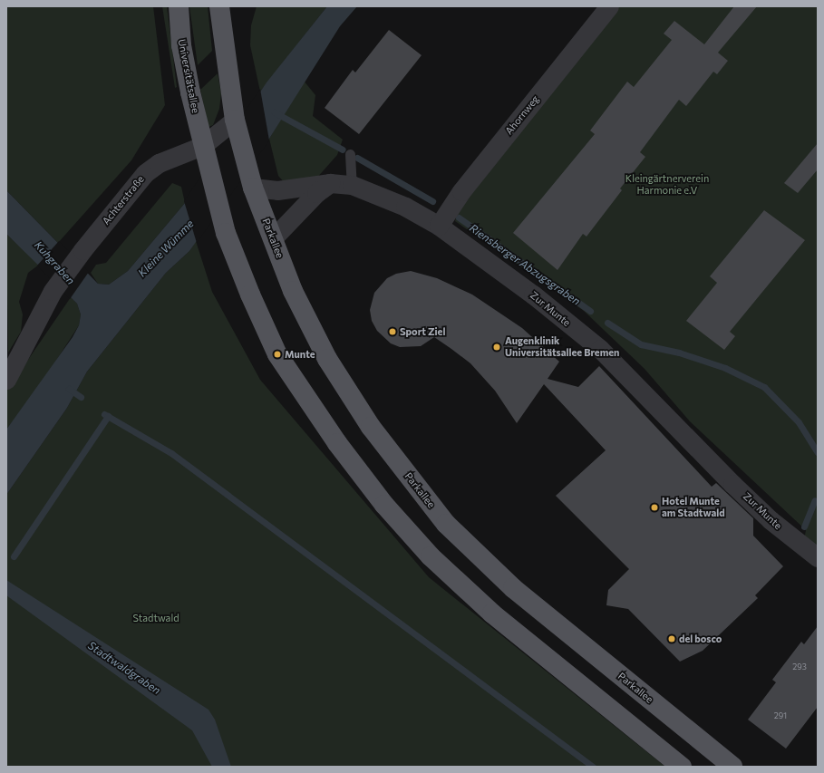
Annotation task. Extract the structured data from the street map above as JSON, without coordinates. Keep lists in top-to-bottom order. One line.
{"streets":{"main road":["Universitätsallee","Parkallee"],"street":["Ahornweg","Achterstraße","Zur Munte"]},"crossings":[["Universitätsallee","Achterstraße"],["Ahornweg","Zur Munte"],["Achterstraße","Parkallee"],["Parkallee","Zur Munte"]],"water":["Kleine Wümme","Kuhgraben","Riensberger Abzugsgraben","Stadtwaldgraben"],"parks":["Kleingärtnerverein Harmonie e.V","Stadtwald"],"places":["Sport Ziel","Augenklinik Universitätsallee Bremen","Munte","Hotel Munte am Stadtwald","del bosco"],"house_numbers":["293","291"]}
